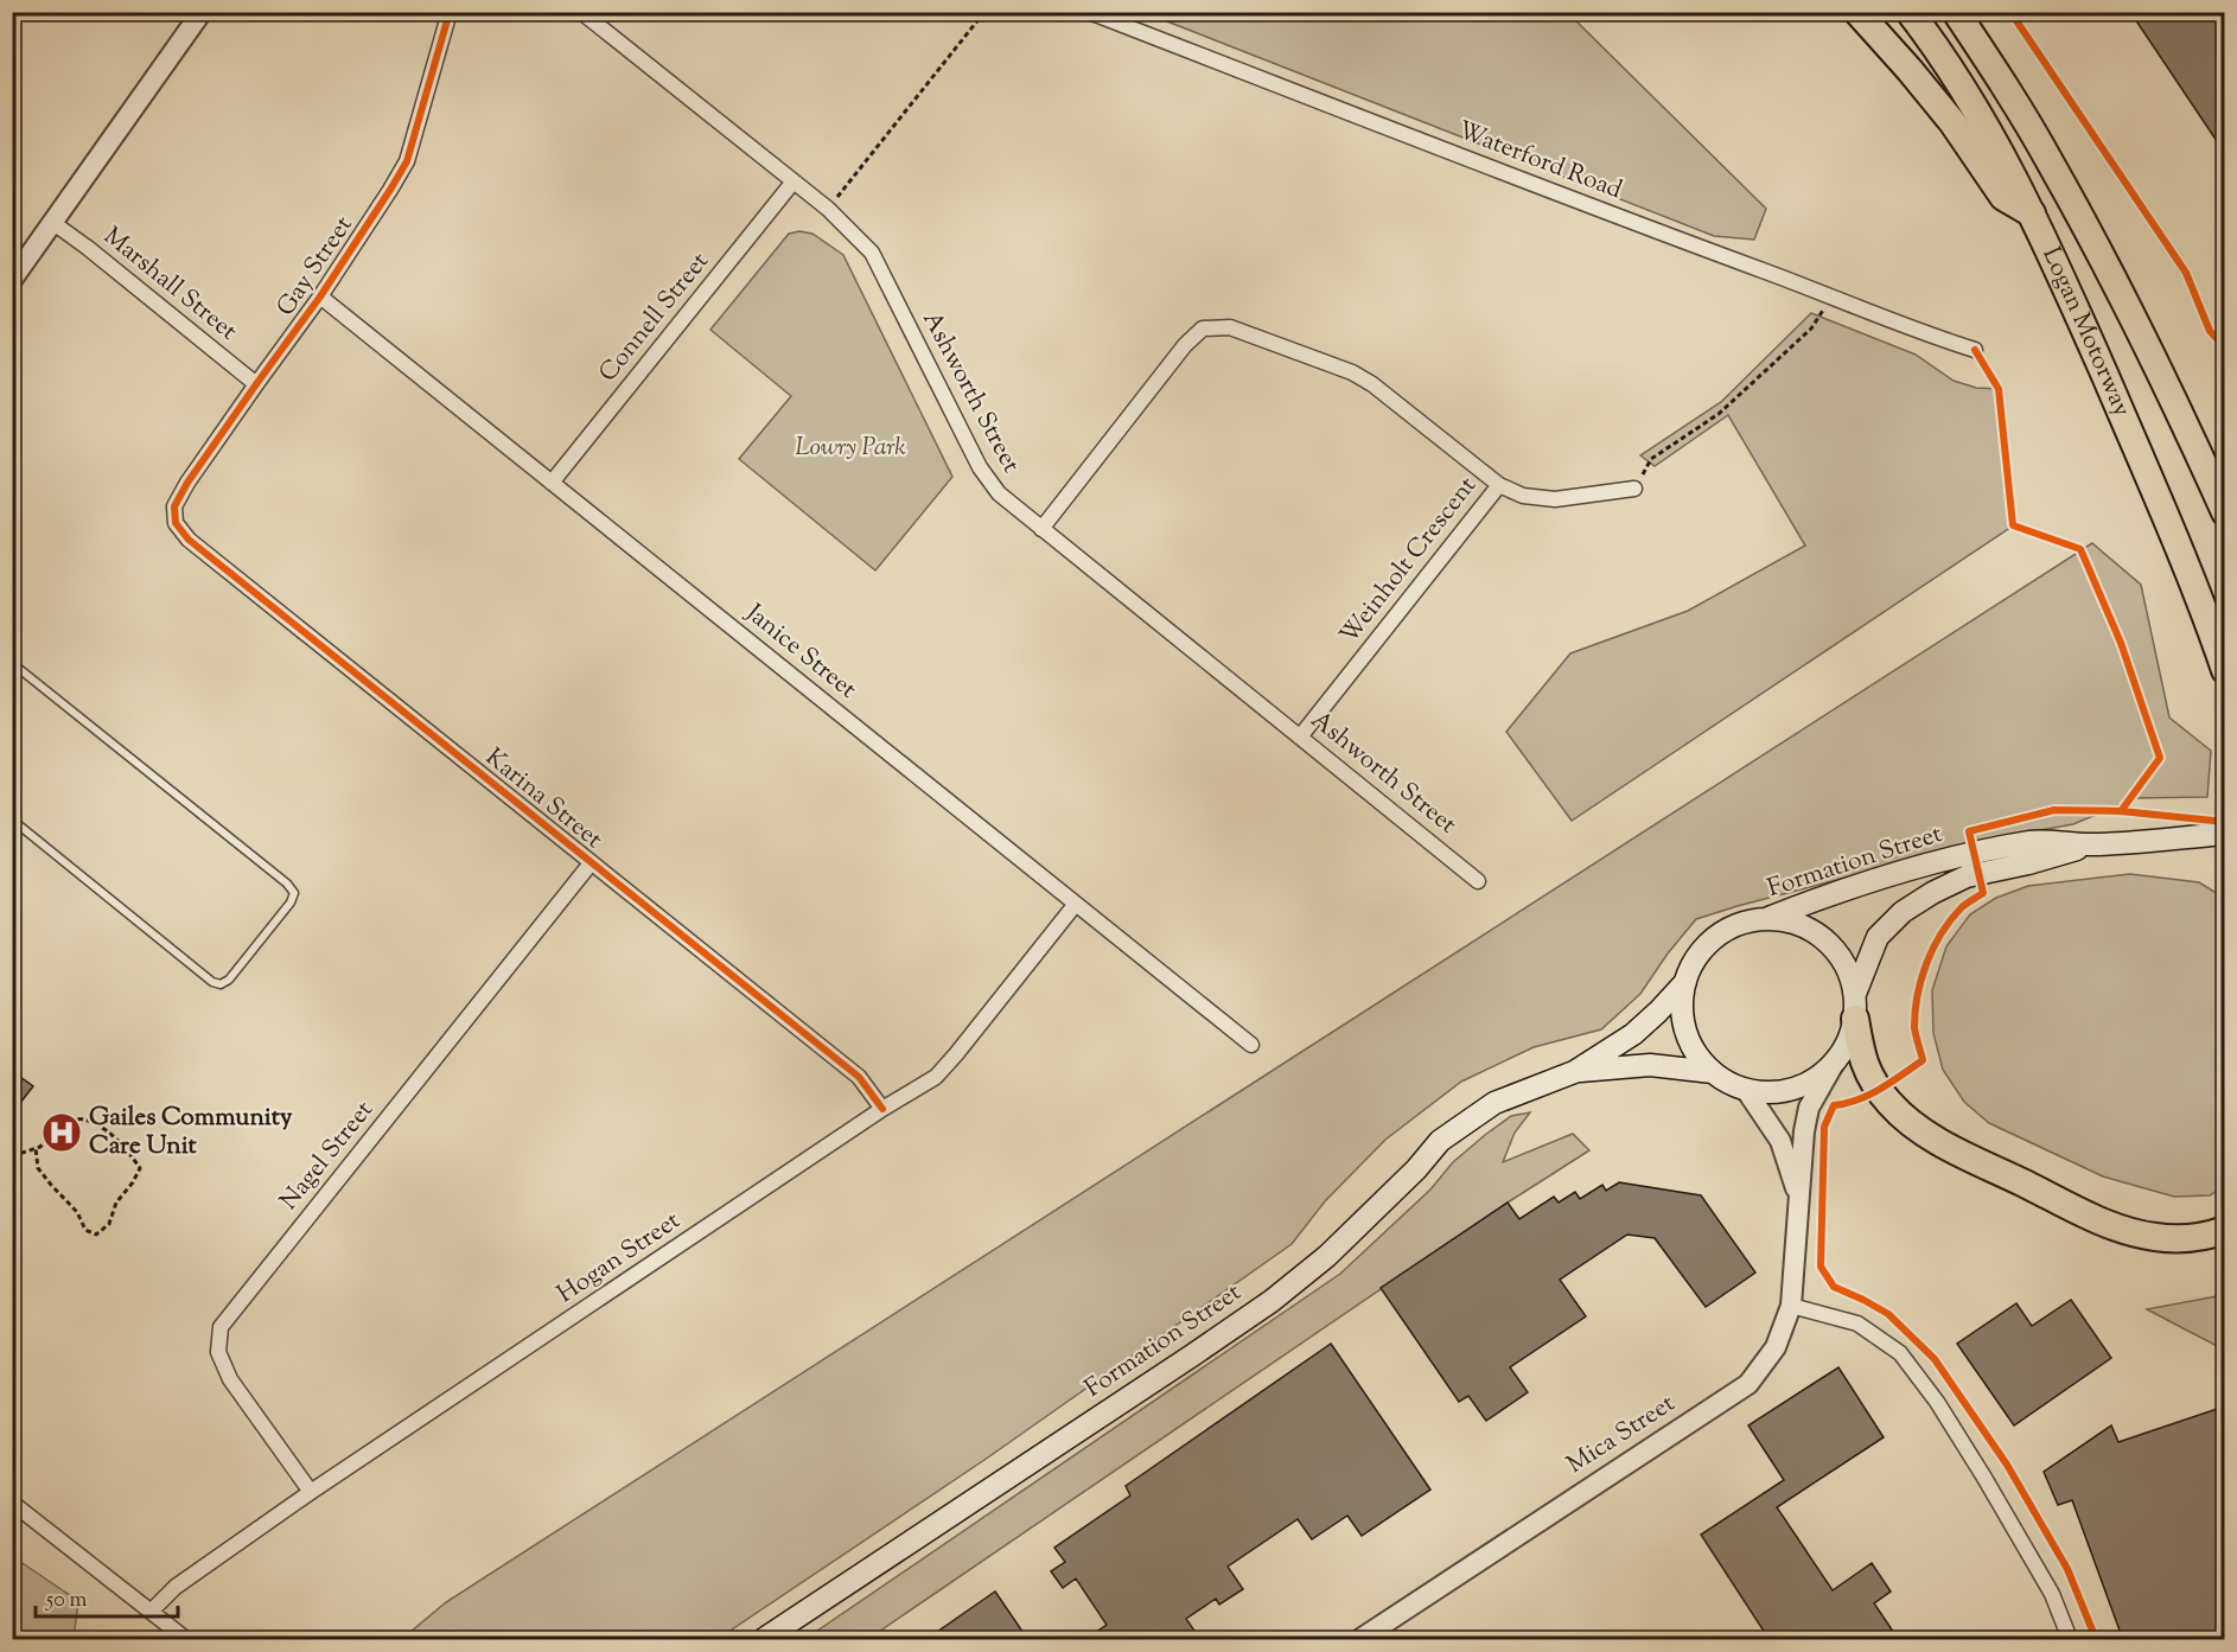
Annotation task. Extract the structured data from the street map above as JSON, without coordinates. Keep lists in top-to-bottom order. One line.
{"streets":{"highway":["Logan Motorway"],"main road":["Formation Street"],"street":["Waterford Road","Gay Street","Marshall Street","Connell Street","Ashworth Street","Weinholt Crescent","Janice Street","Karina Street","Nagel Street","Hogan Street","Mica Street"]},"crossings":[["Gay Street","Marshall Street"],["Gay Street","Janice Street"],["Gay Street","Karina Street"],["Connell Street","Ashworth Street"],["Connell Street","Janice Street"],["Ashworth Street","Weinholt Crescent"],["Janice Street","Hogan Street"],["Karina Street","Nagel Street"],["Karina Street","Hogan Street"],["Formation Street","Mica Street"],["Nagel Street","Hogan Street"]],"parks":["Lowry Park"],"places":{"hospital":["Gailes Community Care Unit"]},"scale_bar":"50 m"}
